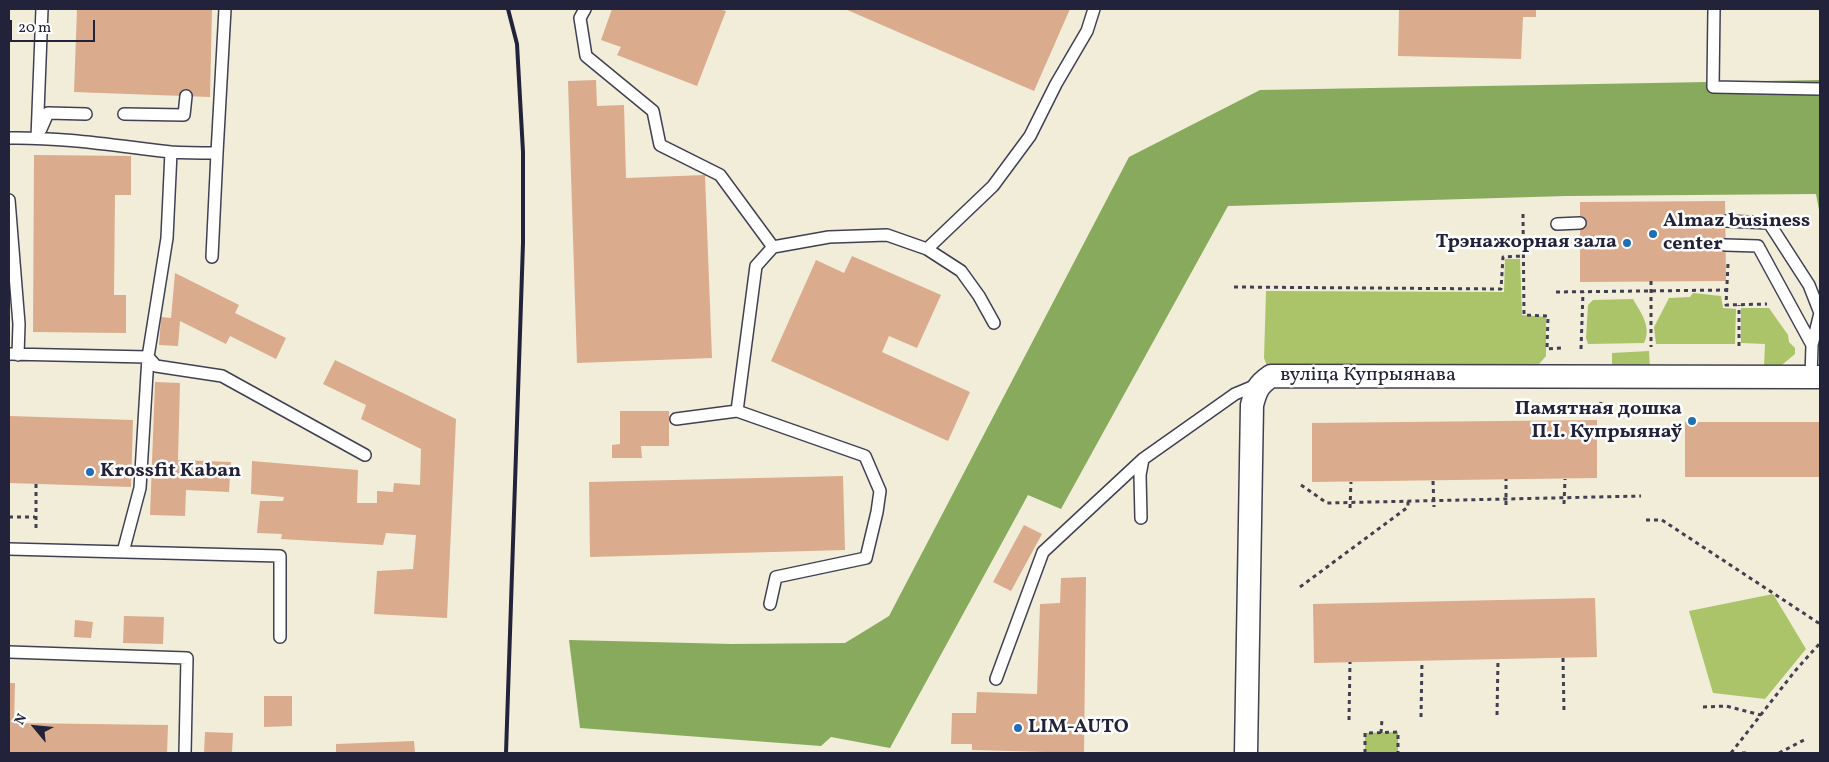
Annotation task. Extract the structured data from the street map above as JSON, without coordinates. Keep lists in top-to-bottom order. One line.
{"streets":{"street":["вуліца Купрыянава"]},"places":["Almaz business center","Трэнажорная зала","Памятная дошка П.І. Купрыянаў","Krossfit Kaban","LIM-AUTO"],"scale_bar":"20 m","north":"top left"}
